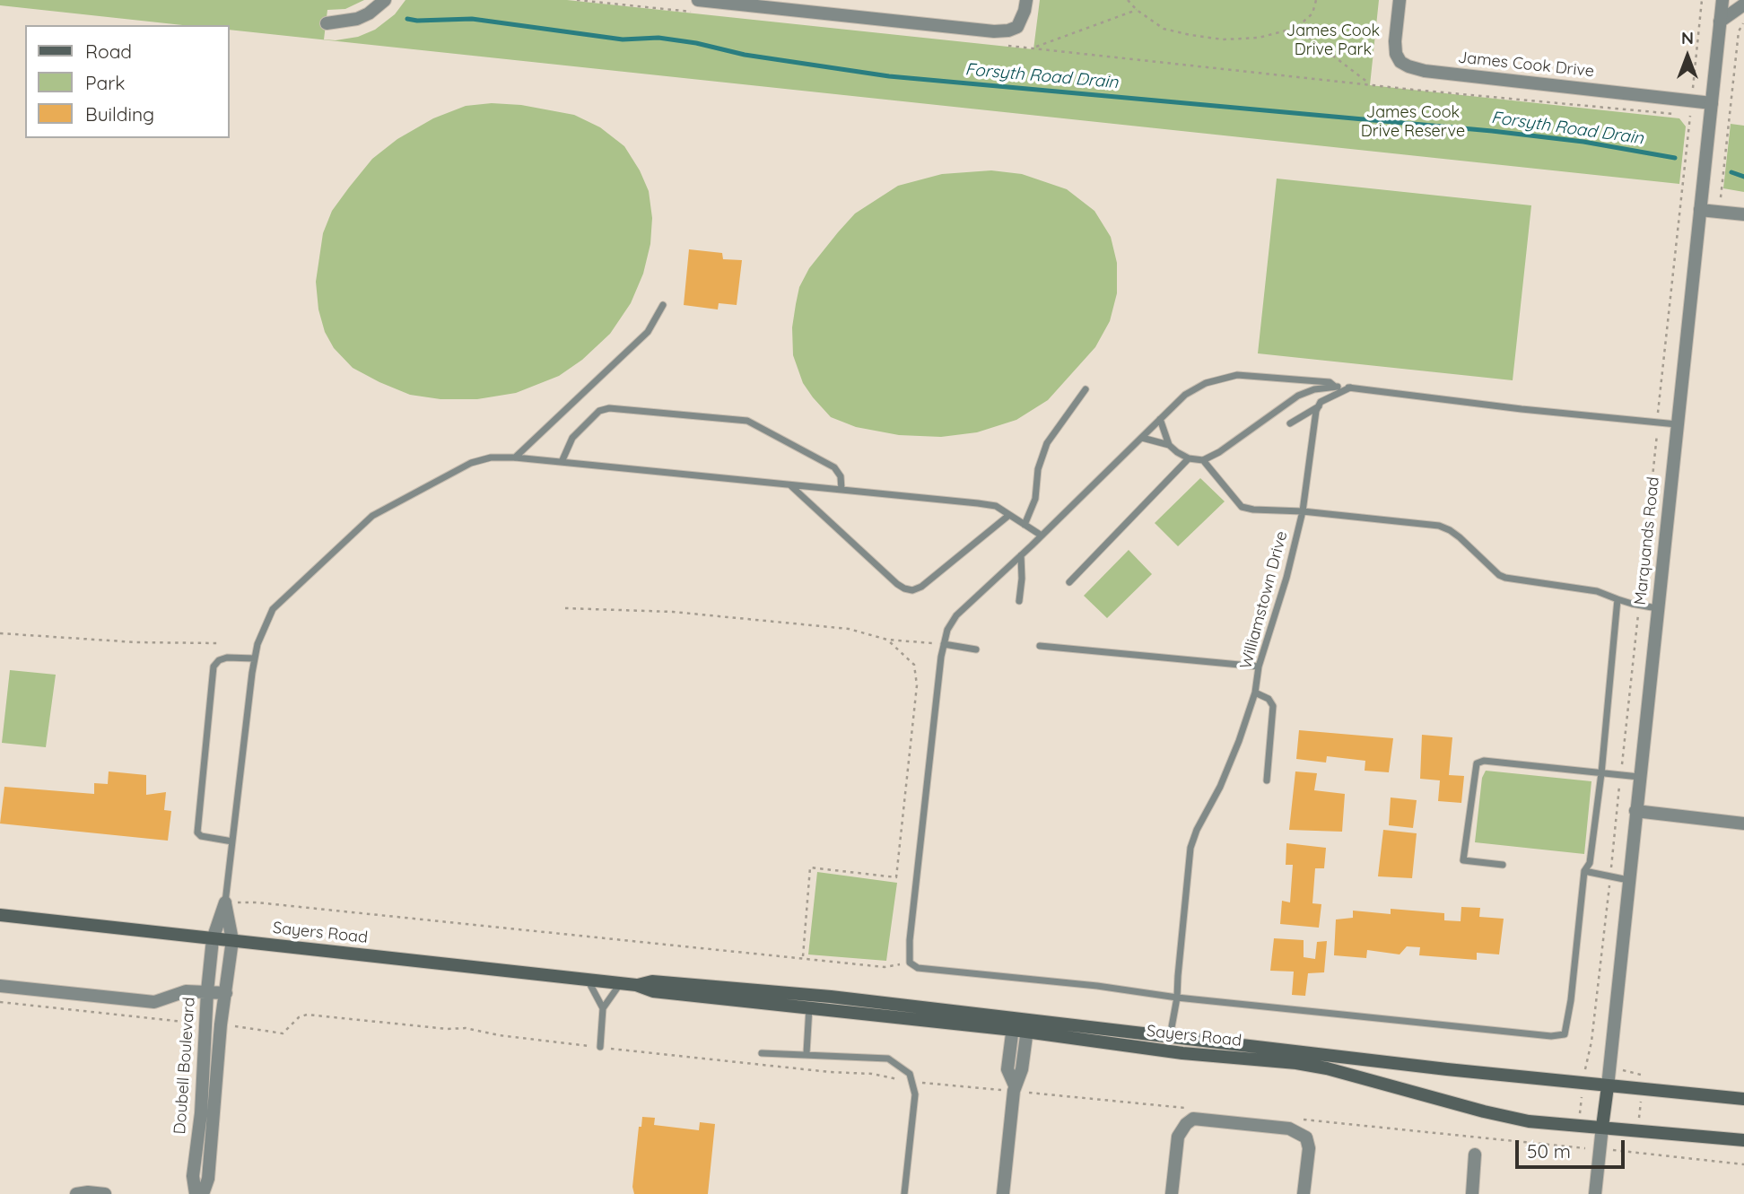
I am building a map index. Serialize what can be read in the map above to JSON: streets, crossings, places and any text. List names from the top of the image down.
{
  "streets": {
    "main road": ["Sayers Road"],
    "street": ["James Cook Drive", "Marquands Road", "Doubell Boulevard"],
    "lane": ["Williamstown Drive"]
  },
  "crossings": [
    ["James Cook Drive", "Marquands Road"],
    ["Marquands Road", "Sayers Road"],
    ["Williamstown Drive", "Sayers Road"],
    ["Sayers Road", "Doubell Boulevard"]
  ],
  "water": ["Forsyth Road Drain"],
  "parks": ["James Cook Drive Park", "James Cook Drive Reserve"],
  "legend": ["Road", "Park", "Building"],
  "scale_bar": "50 m",
  "north": "top"
}
